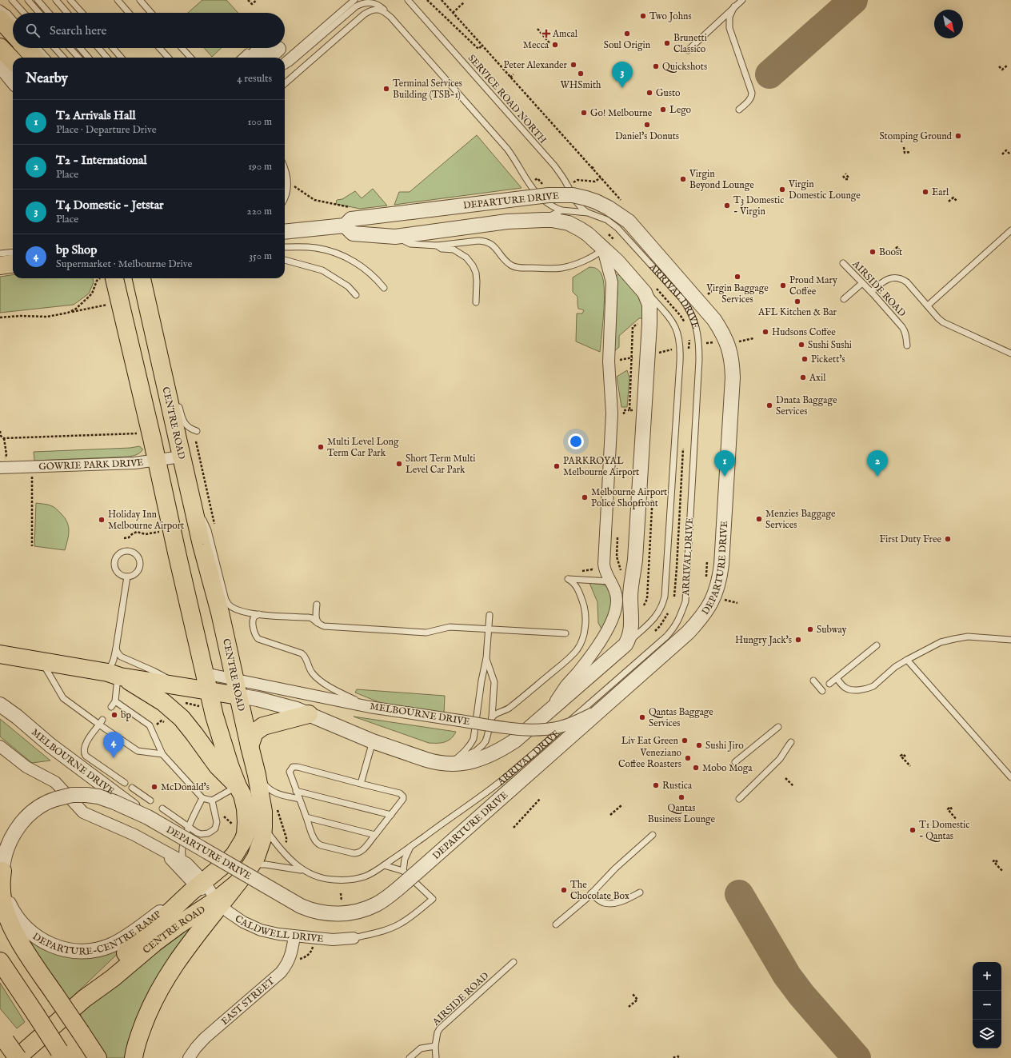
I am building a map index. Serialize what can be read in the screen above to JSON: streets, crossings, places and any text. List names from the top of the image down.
{
  "streets": {
    "main road": ["ARRIVAL DRIVE", "CENTRE ROAD", "MELBOURNE DRIVE"],
    "street": [
      "DEPARTURE DRIVE",
      "GOWRIE PARK DRIVE",
      "DEPARTURE-CENTRE RAMP",
      "CALDWELL DRIVE",
      "EAST STREET"
    ],
    "lane": ["SERVICE ROAD NORTH", "AIRSIDE ROAD"]
  },
  "crossings": [
    ["SERVICE ROAD NORTH", "ARRIVAL DRIVE"],
    ["DEPARTURE DRIVE", "ARRIVAL DRIVE"],
    ["DEPARTURE DRIVE", "MELBOURNE DRIVE"],
    ["DEPARTURE DRIVE", "DEPARTURE-CENTRE RAMP"],
    ["ARRIVAL DRIVE", "CENTRE ROAD"],
    ["ARRIVAL DRIVE", "MELBOURNE DRIVE"],
    ["CENTRE ROAD", "GOWRIE PARK DRIVE"],
    ["CENTRE ROAD", "MELBOURNE DRIVE"],
    ["CENTRE ROAD", "DEPARTURE-CENTRE RAMP"],
    ["CENTRE ROAD", "CALDWELL DRIVE"],
    ["MELBOURNE DRIVE", "DEPARTURE-CENTRE RAMP"],
    ["DEPARTURE-CENTRE RAMP", "CALDWELL DRIVE"],
    ["CALDWELL DRIVE", "EAST STREET"]
  ],
  "places": {
    "other": [
      "Two Johns",
      "Soul Origin",
      "Brunetti Classico",
      "Mecca",
      "Peter Alexander",
      "Quickshots",
      "WHSmith",
      "Terminal Services Building (TSB-1)",
      "Gusto",
      "Lego",
      "Go! Melbourne",
      "Daniel's Donuts",
      "Stomping Ground",
      "Virgin Beyond Lounge",
      "Virgin Domestic Lounge",
      "Earl",
      "T3 Domestic - Virgin",
      "Boost",
      "Virgin Baggage Services",
      "Proud Mary Coffee",
      "AFL Kitchen & Bar",
      "Hudsons Coffee",
      "Sushi Sushi",
      "Pickett's",
      "Axil",
      "Dnata Baggage Services",
      "Multi Level Long Term Car Park",
      "Short Term Multi Level Car Park",
      "PARKROYAL Melbourne Airport",
      "Melbourne Airport Police Shopfront",
      "Menzies Baggage Services",
      "Holiday Inn Melbourne Airport",
      "First Duty Free",
      "Subway",
      "Hungry Jack's",
      "bp",
      "Qantas Baggage Services",
      "Liv Eat Green",
      "Sushi Jiro",
      "Veneziano Coffee Roasters",
      "Mobo Moga",
      "Rustica",
      "McDonald's",
      "Qantas Business Lounge",
      "T1 Domestic - Qantas",
      "The Chocolate Box"
    ],
    "health": ["Amcal"]
  },
  "north": "bottom right",
  "page": {
    "search": "Search here",
    "heading": ["Nearby", "4 results"],
    "pins": [
      "3",
      "1",
      "2",
      "4"
    ],
    "list": [
      {
        "mark": "1",
        "name": "T2 Arrivals Hall",
        "note": "Place · Departure Drive",
        "value": "100 m"
      },
      {
        "mark": "2",
        "name": "T2 - International",
        "note": "Place",
        "value": "190 m"
      },
      {
        "mark": "3",
        "name": "T4 Domestic - Jetstar",
        "note": "Place",
        "value": "220 m"
      },
      {
        "mark": "4",
        "name": "bp Shop",
        "note": "Supermarket · Melbourne Drive",
        "value": "350 m"
      }
    ],
    "map_buttons": ["+", "−"]
  }
}
